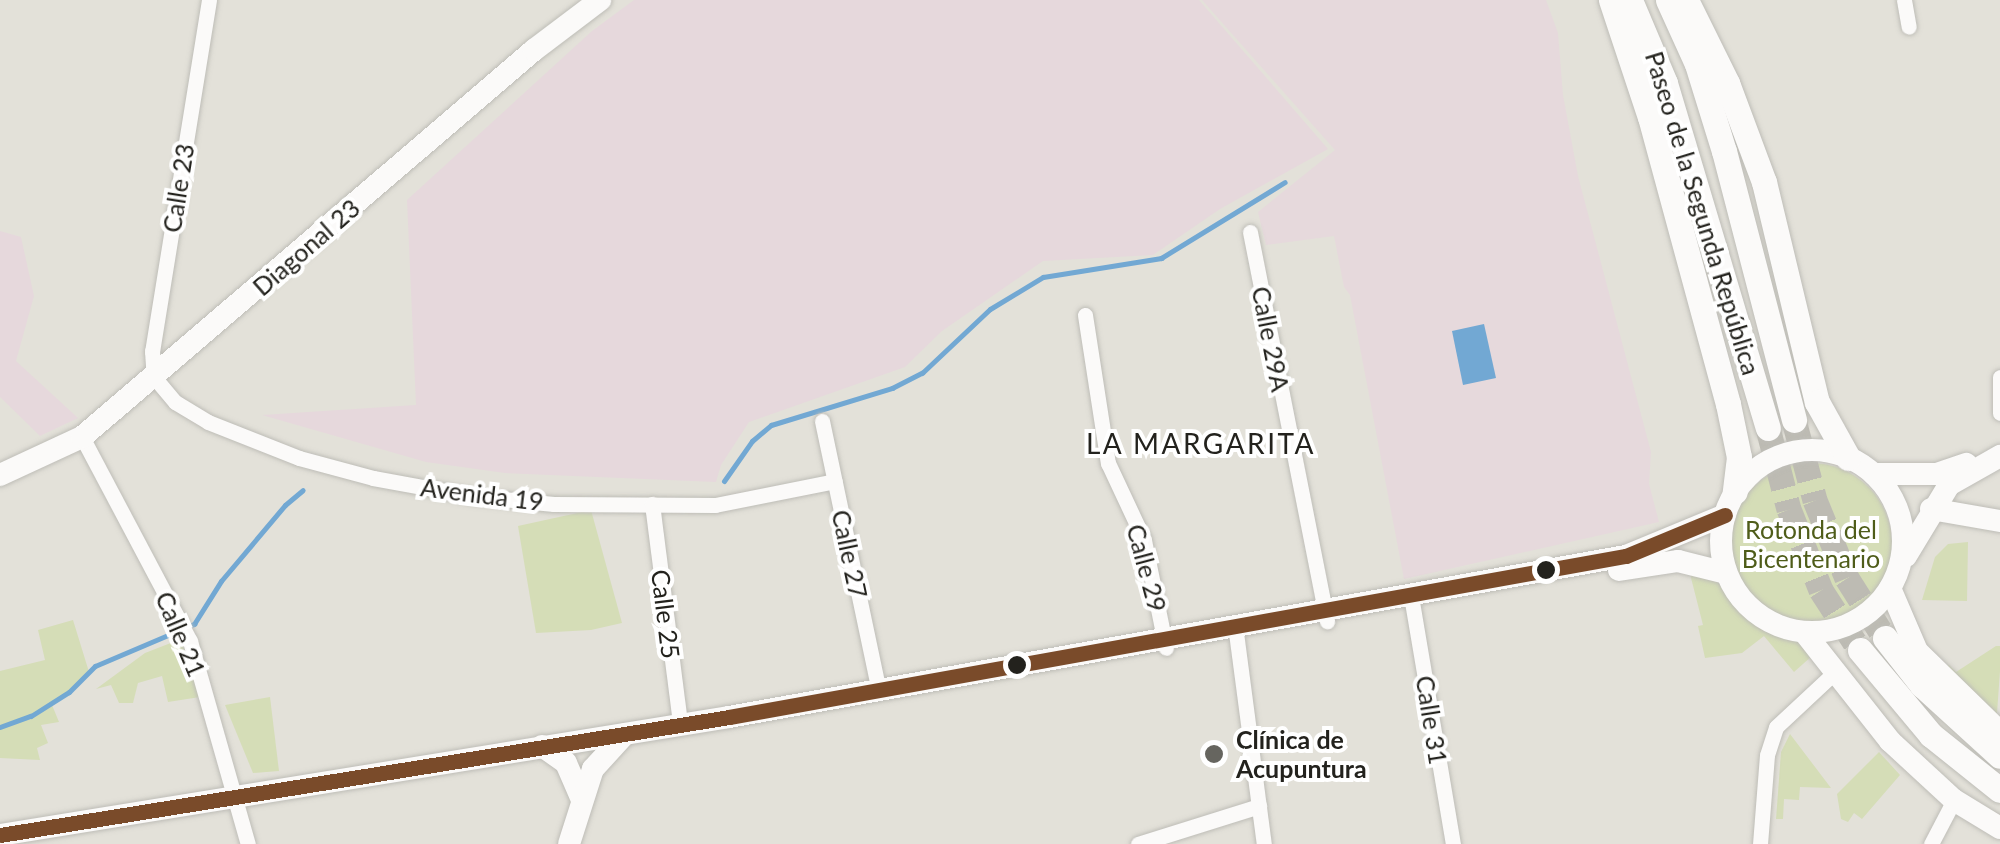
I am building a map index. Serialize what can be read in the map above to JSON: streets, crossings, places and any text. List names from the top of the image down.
{
  "streets": {
    "highway": ["Paseo de la Segunda República"],
    "main road": ["Diagonal 23"],
    "street": [
      "Calle 23",
      "Calle 29A",
      "Avenida 19",
      "Calle 27",
      "Calle 29",
      "Calle 25",
      "Calle 21",
      "Calle 31"
    ]
  },
  "crossings": [
    ["Calle 23", "Diagonal 23"],
    ["Calle 23", "Avenida 19"],
    ["Diagonal 23", "Avenida 19"],
    ["Diagonal 23", "Calle 21"],
    ["Avenida 19", "Calle 27"],
    ["Avenida 19", "Calle 25"]
  ],
  "districts": ["LA MARGARITA"],
  "parks": ["Rotonda del Bicentenario"],
  "places": ["Clínica de Acupuntura"],
  "lines": ["transit line 19"]
}
